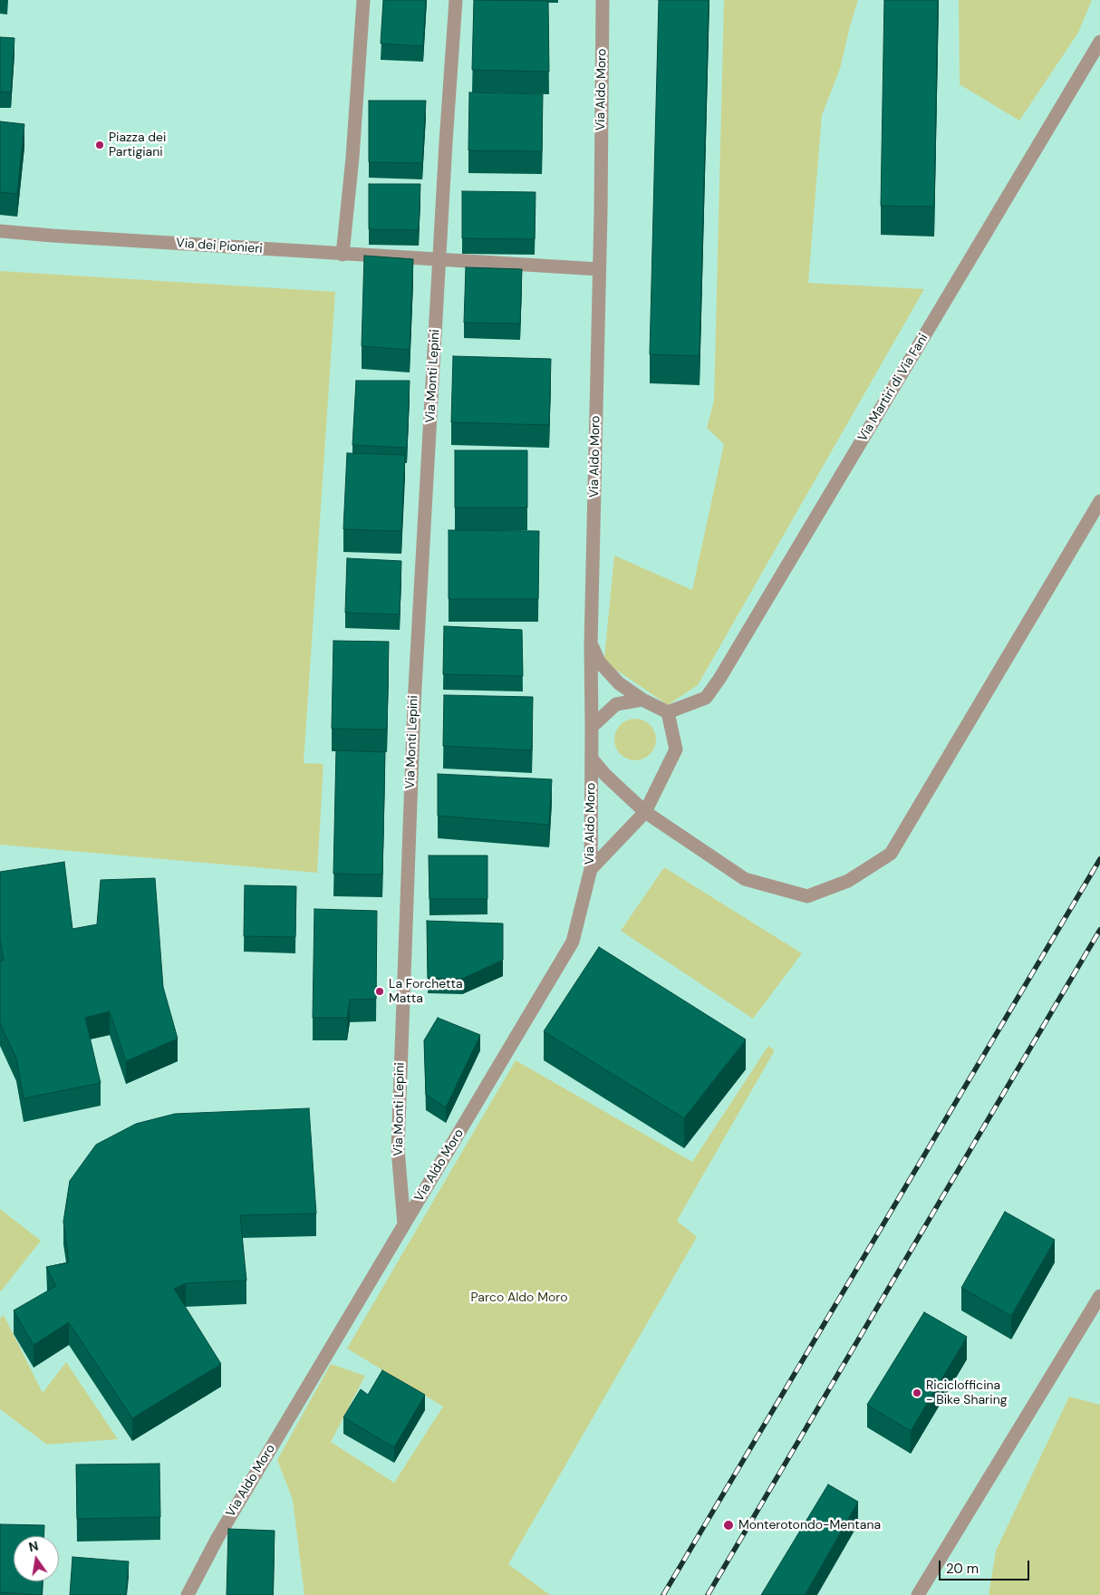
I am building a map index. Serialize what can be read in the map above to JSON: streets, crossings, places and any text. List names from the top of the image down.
{
  "streets": {
    "street": [
      "Via Aldo Moro",
      "Via dei Pionieri",
      "Via Monti Lepini",
      "Via Martiri di Via Fani"
    ]
  },
  "crossings": [
    ["Via Aldo Moro", "Via Monti Lepini"],
    ["Via dei Pionieri", "Via Monti Lepini"]
  ],
  "parks": ["Parco Aldo Moro"],
  "places": [
    "Piazza dei Partigiani",
    "La Forchetta Matta",
    "Riciclofficina - Bike Sharing",
    "Monterotondo-Mentana"
  ],
  "scale_bar": "20 m",
  "north": "top"
}
